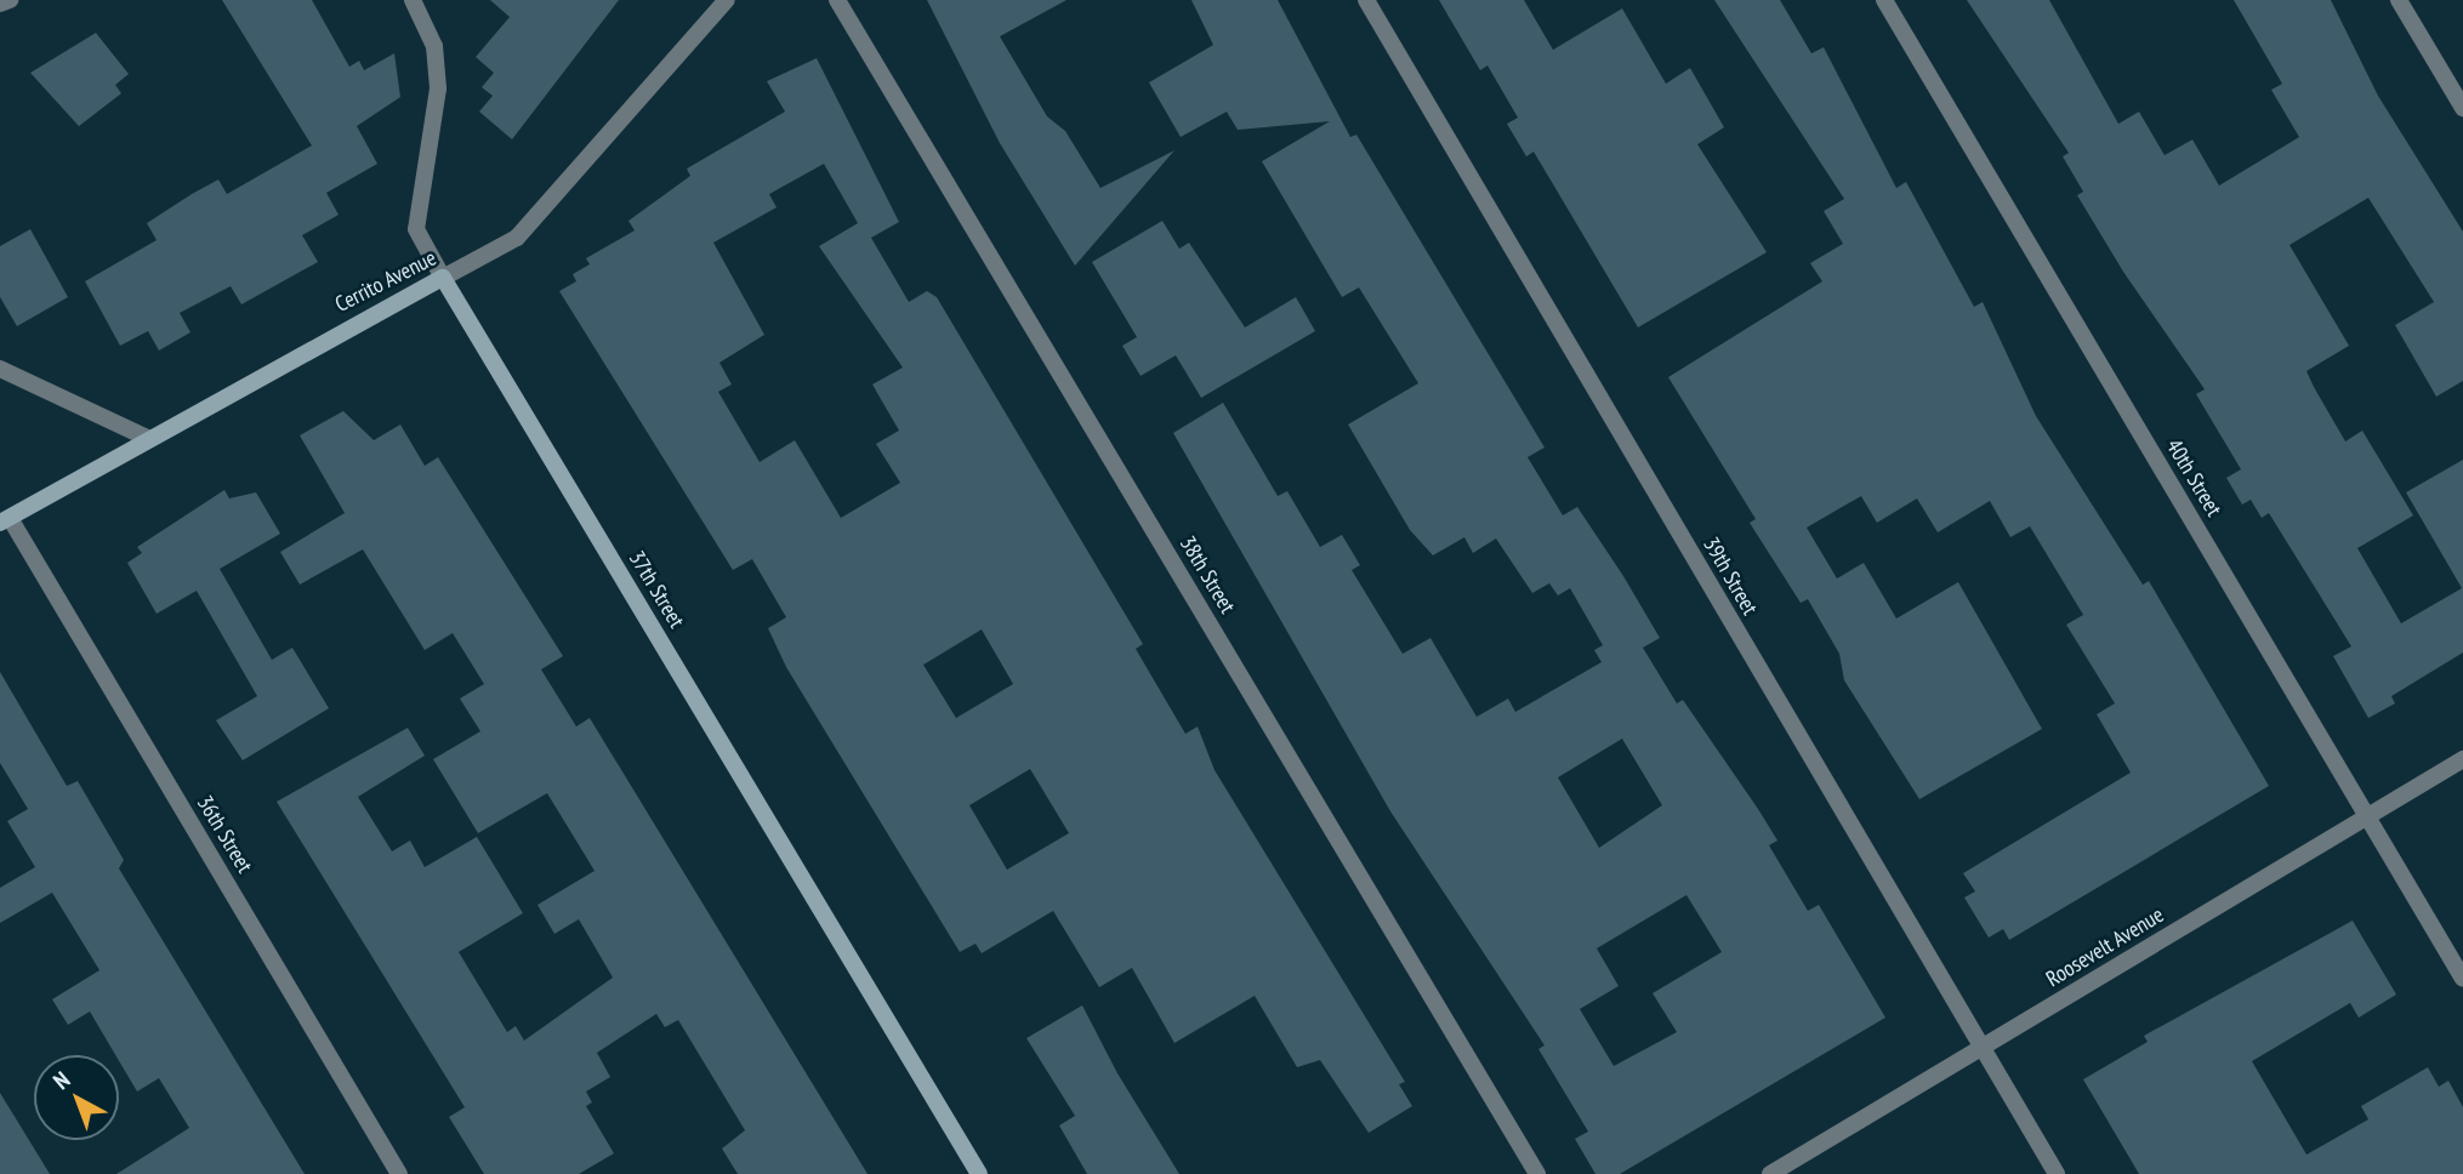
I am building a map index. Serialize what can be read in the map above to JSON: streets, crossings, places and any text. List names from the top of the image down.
{
  "streets": {
    "street": [
      "Cerrito Avenue",
      "40th Street",
      "38th Street",
      "39th Street",
      "37th Street",
      "36th Street",
      "Roosevelt Avenue"
    ]
  },
  "crossings": [
    ["Cerrito Avenue", "37th Street"],
    ["Cerrito Avenue", "36th Street"],
    ["40th Street", "Roosevelt Avenue"],
    ["39th Street", "Roosevelt Avenue"]
  ],
  "north": "top left"
}
